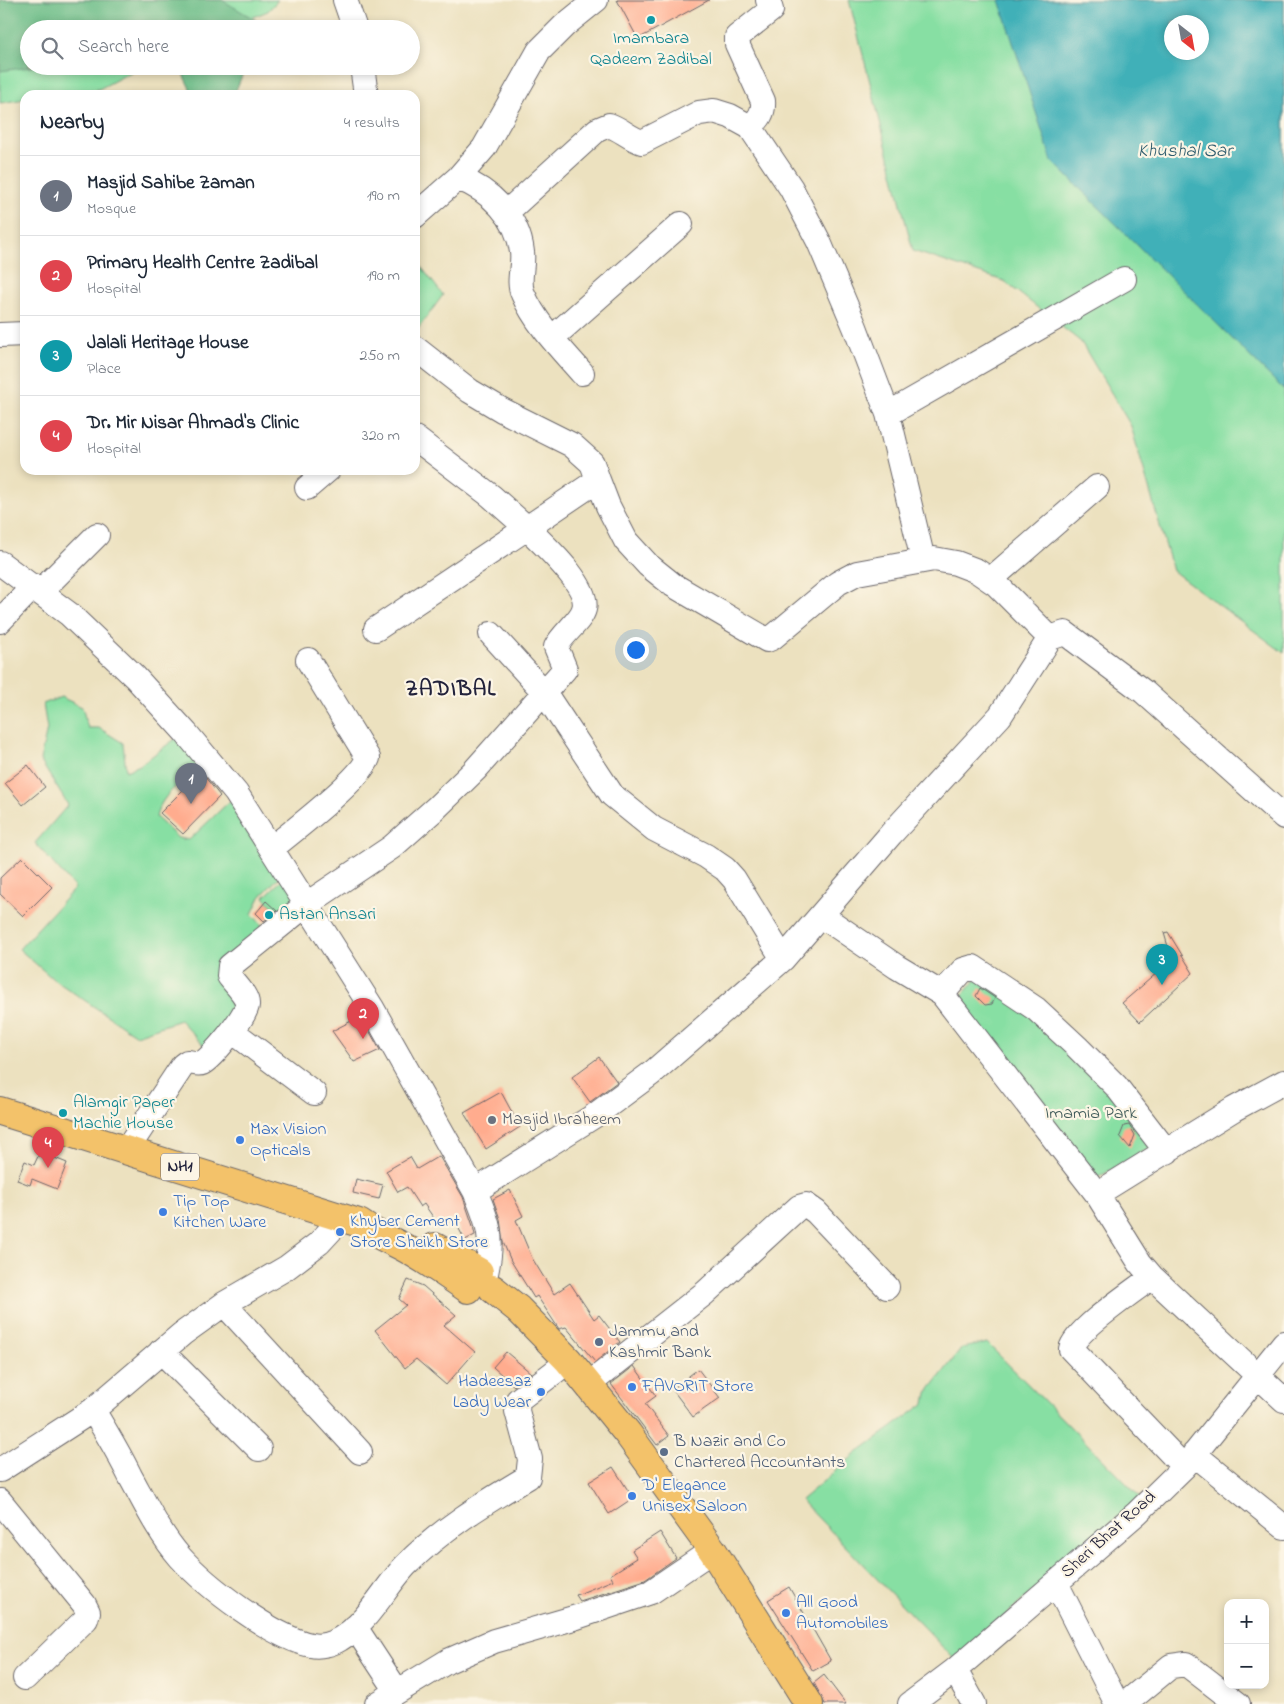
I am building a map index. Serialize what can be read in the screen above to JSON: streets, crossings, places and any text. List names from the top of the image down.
{
  "streets": {
    "highway": ["NH1"],
    "street": ["Sheri Bhat Road"]
  },
  "districts": ["ZADIBAL"],
  "water": ["Khushal Sar"],
  "parks": ["Imamia Park"],
  "places": [
    "Imambara Qadeem Zadibal",
    "Astan Ansari",
    "Alamgir Paper Machie House",
    "Masjid Ibraheem",
    "Max Vision Opticals",
    "Tip Top Kitchen Ware",
    "Khyber Cement Store Sheikh Store",
    "Jammu and Kashmir Bank",
    "FAVORIT Store",
    "Hadeesaz Lady Wear",
    "B Nazir and Co Chartered Accountants",
    "D' Elegance Unisex Saloon",
    "All Good Automobiles"
  ],
  "north": "bottom right",
  "page": {
    "search": "Search here",
    "heading": ["Nearby", "4 results"],
    "list": [
      {
        "mark": "1",
        "name": "Masjid Sahibe Zaman",
        "note": "Mosque",
        "value": "190 m"
      },
      {
        "mark": "2",
        "name": "Primary Health Centre Zadibal",
        "note": "Hospital",
        "value": "190 m"
      },
      {
        "mark": "3",
        "name": "Jalali Heritage House",
        "note": "Place",
        "value": "250 m"
      },
      {
        "mark": "4",
        "name": "Dr. Mir Nisar Ahmad's Clinic",
        "note": "Hospital",
        "value": "320 m"
      }
    ],
    "pins": [
      "1",
      "3",
      "2",
      "4"
    ],
    "map_buttons": ["+", "−"]
  }
}
